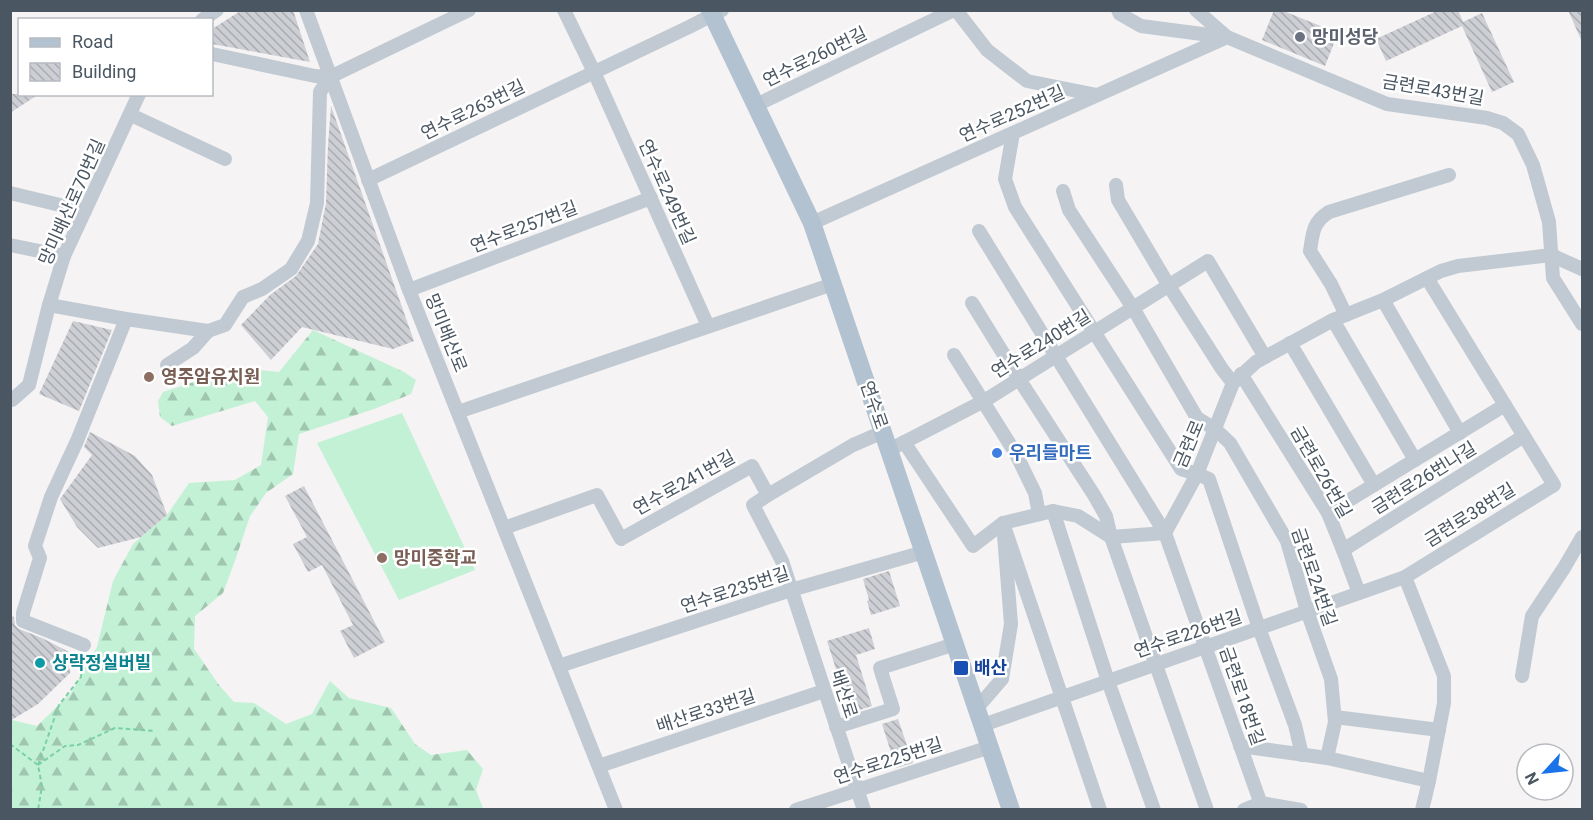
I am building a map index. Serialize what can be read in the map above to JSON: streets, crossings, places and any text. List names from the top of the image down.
{
  "streets": {
    "main road": ["연수로"],
    "street": [
      "연수로260번길",
      "금련로43번길",
      "연수로263번길",
      "연수로252번길",
      "연수로249번길",
      "망미배산로70번길",
      "연수로257번길",
      "망미배산로",
      "연수로240번길",
      "금련로",
      "금련로26번길",
      "금련로26번나길",
      "연수로241번길",
      "금련로38번길",
      "금련로24번길",
      "연수로235번길",
      "연수로226번길",
      "배산로",
      "금련로18번길",
      "배산로33번길",
      "연수로225번길"
    ]
  },
  "crossings": [
    ["연수로260번길", "연수로252번길"],
    ["연수로260번길", "연수로"],
    ["금련로43번길", "연수로252번길"],
    ["연수로263번길", "연수로249번길"],
    ["연수로263번길", "망미배산로"],
    ["연수로263번길", "연수로"],
    ["연수로252번길", "연수로"],
    ["연수로249번길", "연수로257번길"],
    ["연수로257번길", "망미배산로"],
    ["망미배산로", "연수로241번길"],
    ["망미배산로", "연수로235번길"],
    ["망미배산로", "배산로33번길"],
    ["연수로240번길", "연수로"],
    ["연수로240번길", "금련로26번길"],
    ["연수로240번길", "금련로24번길"],
    ["연수로240번길", "금련로18번길"],
    ["연수로", "연수로235번길"],
    ["연수로", "연수로226번길"],
    ["연수로", "연수로225번길"],
    ["금련로", "금련로26번길"],
    ["금련로", "금련로24번길"],
    ["금련로", "금련로18번길"],
    ["금련로26번길", "금련로26번나길"],
    ["금련로26번길", "연수로226번길"],
    ["금련로26번나길", "금련로38번길"],
    ["연수로241번길", "배산로"],
    ["금련로38번길", "연수로226번길"],
    ["금련로24번길", "연수로226번길"],
    ["연수로235번길", "배산로"],
    ["연수로226번길", "금련로18번길"],
    ["배산로", "배산로33번길"],
    ["배산로", "연수로225번길"]
  ],
  "places": {
    "other": [
      "망미성당",
      "영주암유치원",
      "우리들마트",
      "망미중학교",
      "상락정실버빌"
    ],
    "transit": ["배산"]
  },
  "legend": ["Road", "Building"],
  "north": "bottom left"
}
